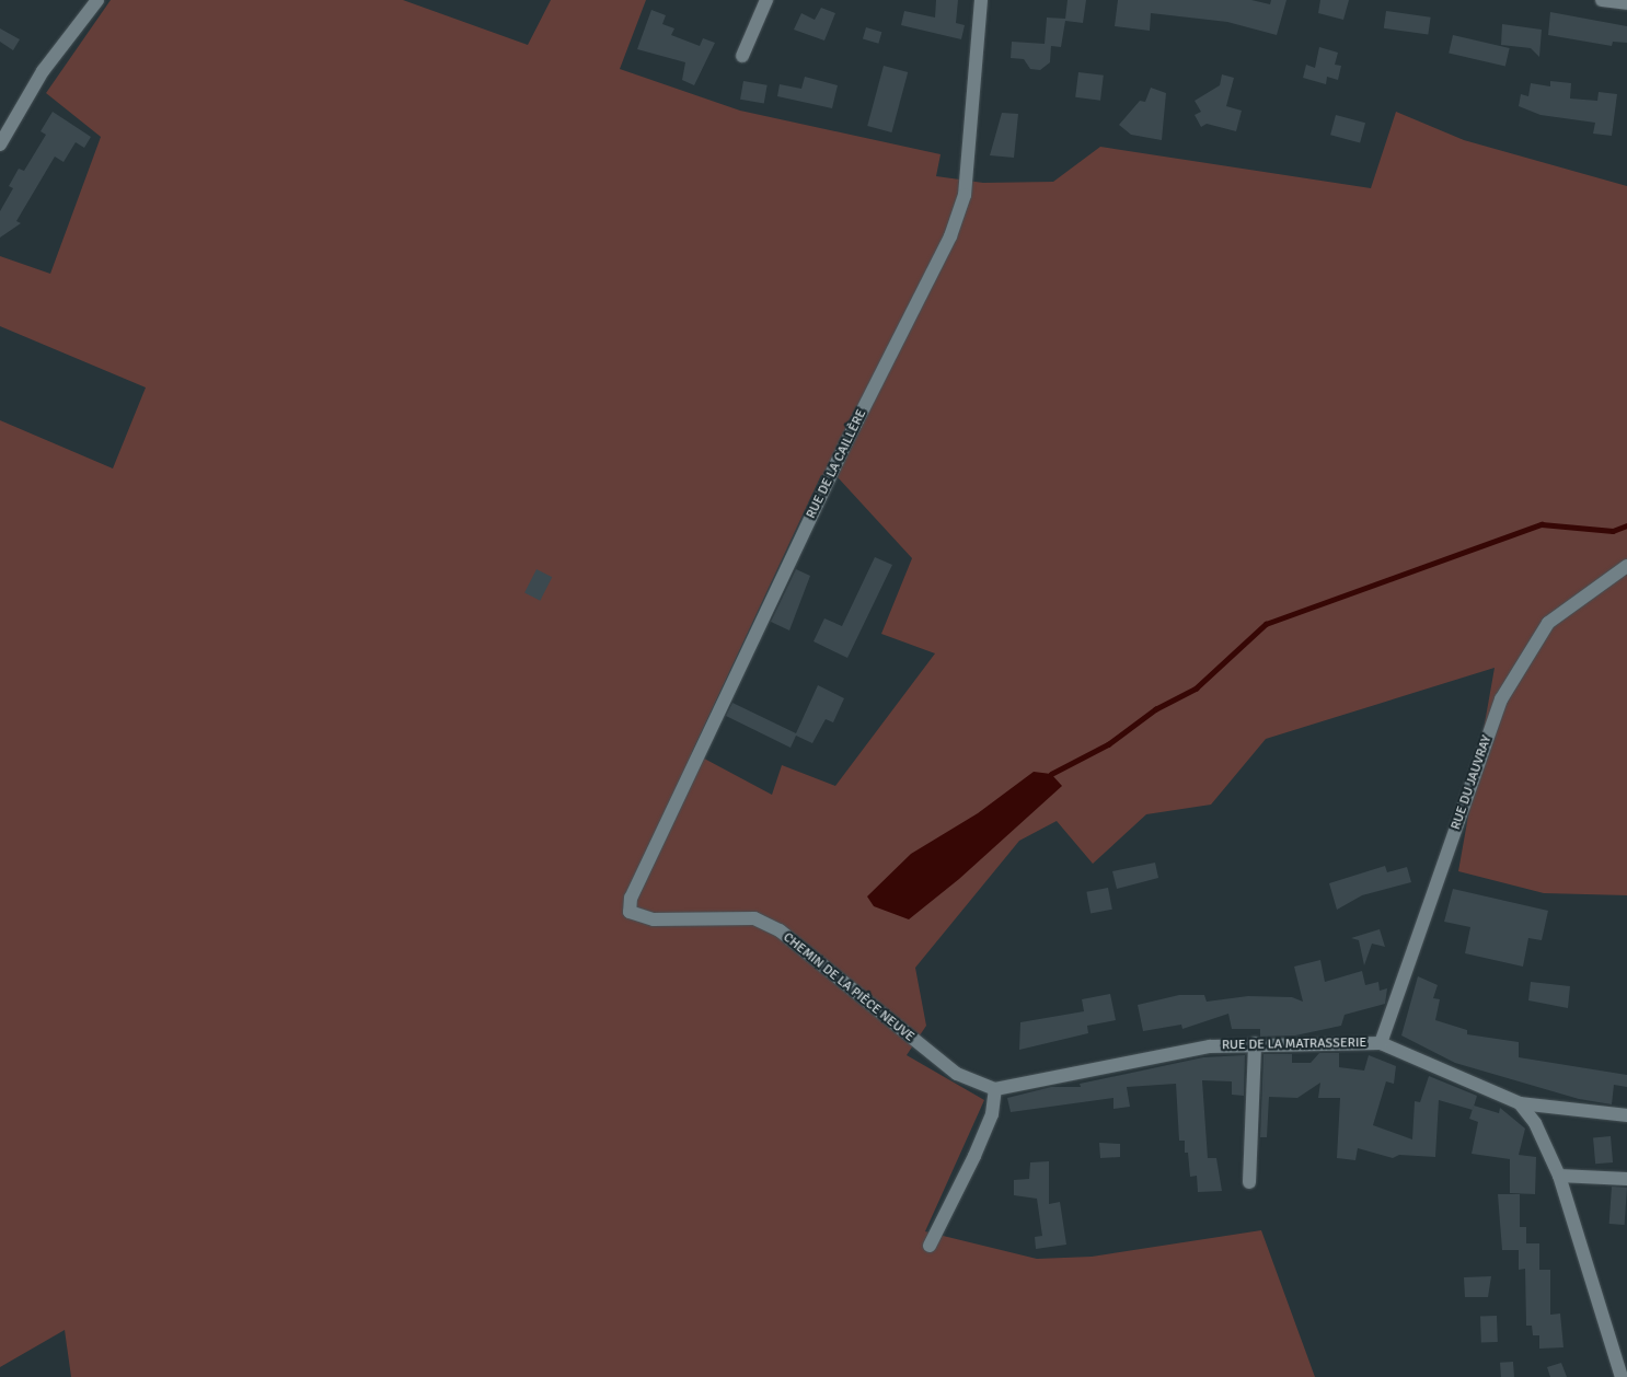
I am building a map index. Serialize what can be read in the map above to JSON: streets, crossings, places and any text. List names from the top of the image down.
{
  "streets": {
    "street": [
      "RUE DE LA CAILLÈRE",
      "RUE DU JAUVRAY",
      "CHEMIN DE LA PIÈCE NEUVE",
      "RUE DE LA MATRASSERIE"
    ]
  },
  "crossings": [
    ["RUE DE LA CAILLÈRE", "CHEMIN DE LA PIÈCE NEUVE"],
    ["RUE DU JAUVRAY", "RUE DE LA MATRASSERIE"],
    ["CHEMIN DE LA PIÈCE NEUVE", "RUE DE LA MATRASSERIE"]
  ]
}
